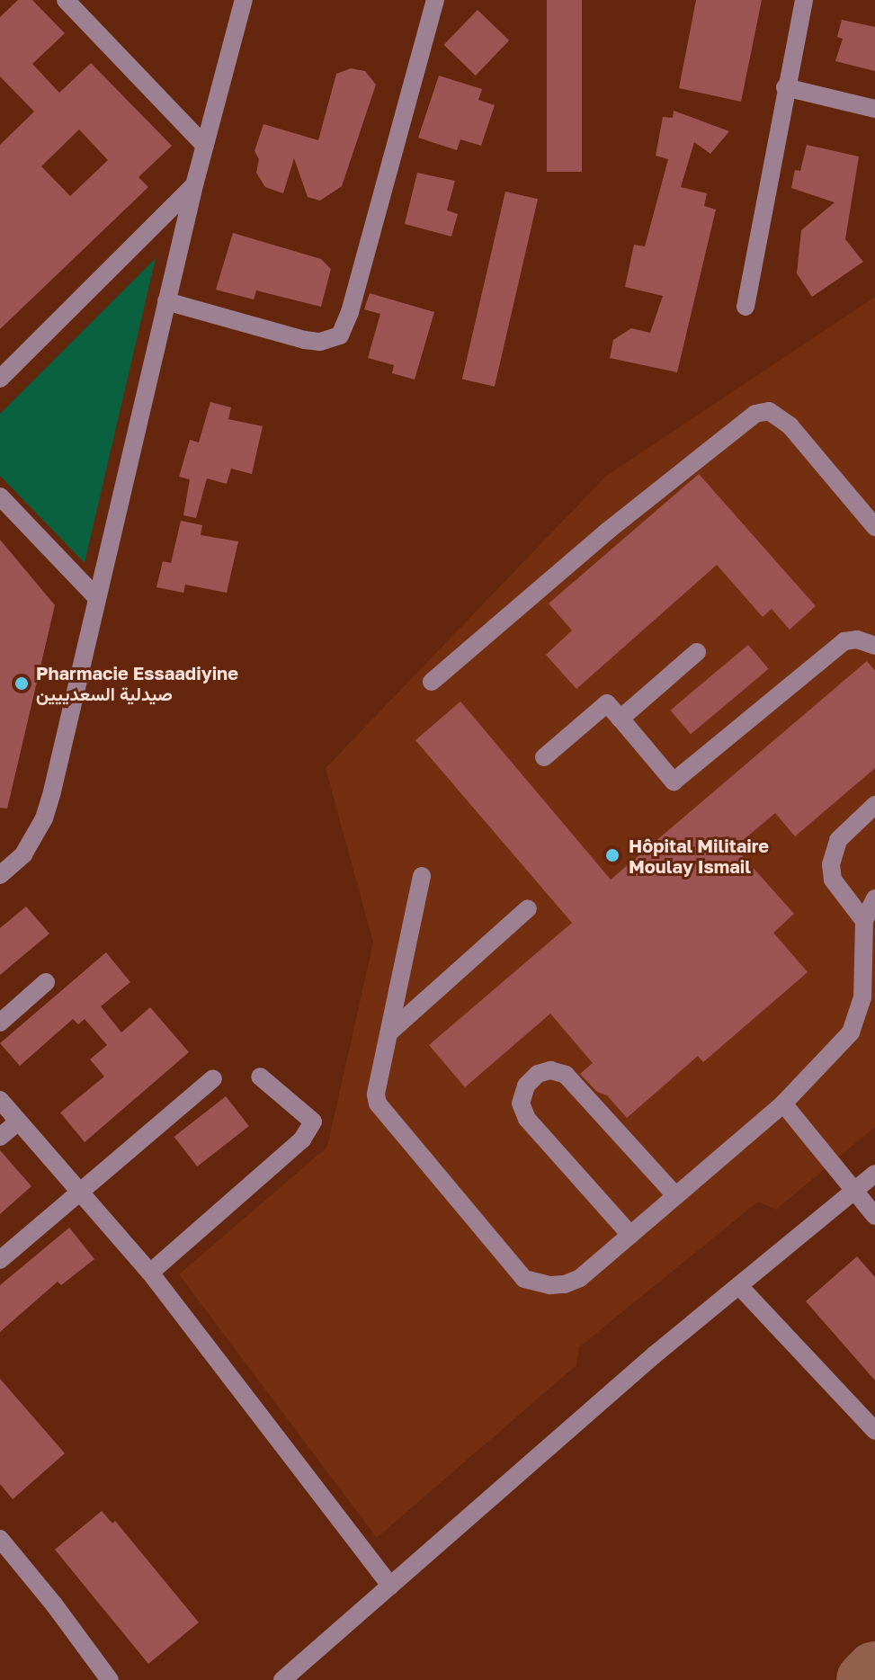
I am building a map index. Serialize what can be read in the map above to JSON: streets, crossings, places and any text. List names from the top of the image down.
{
  "places": ["Pharmacie Essaadiyine صيدلية السعدييين", "Hôpital Militaire Moulay Ismail"]
}
